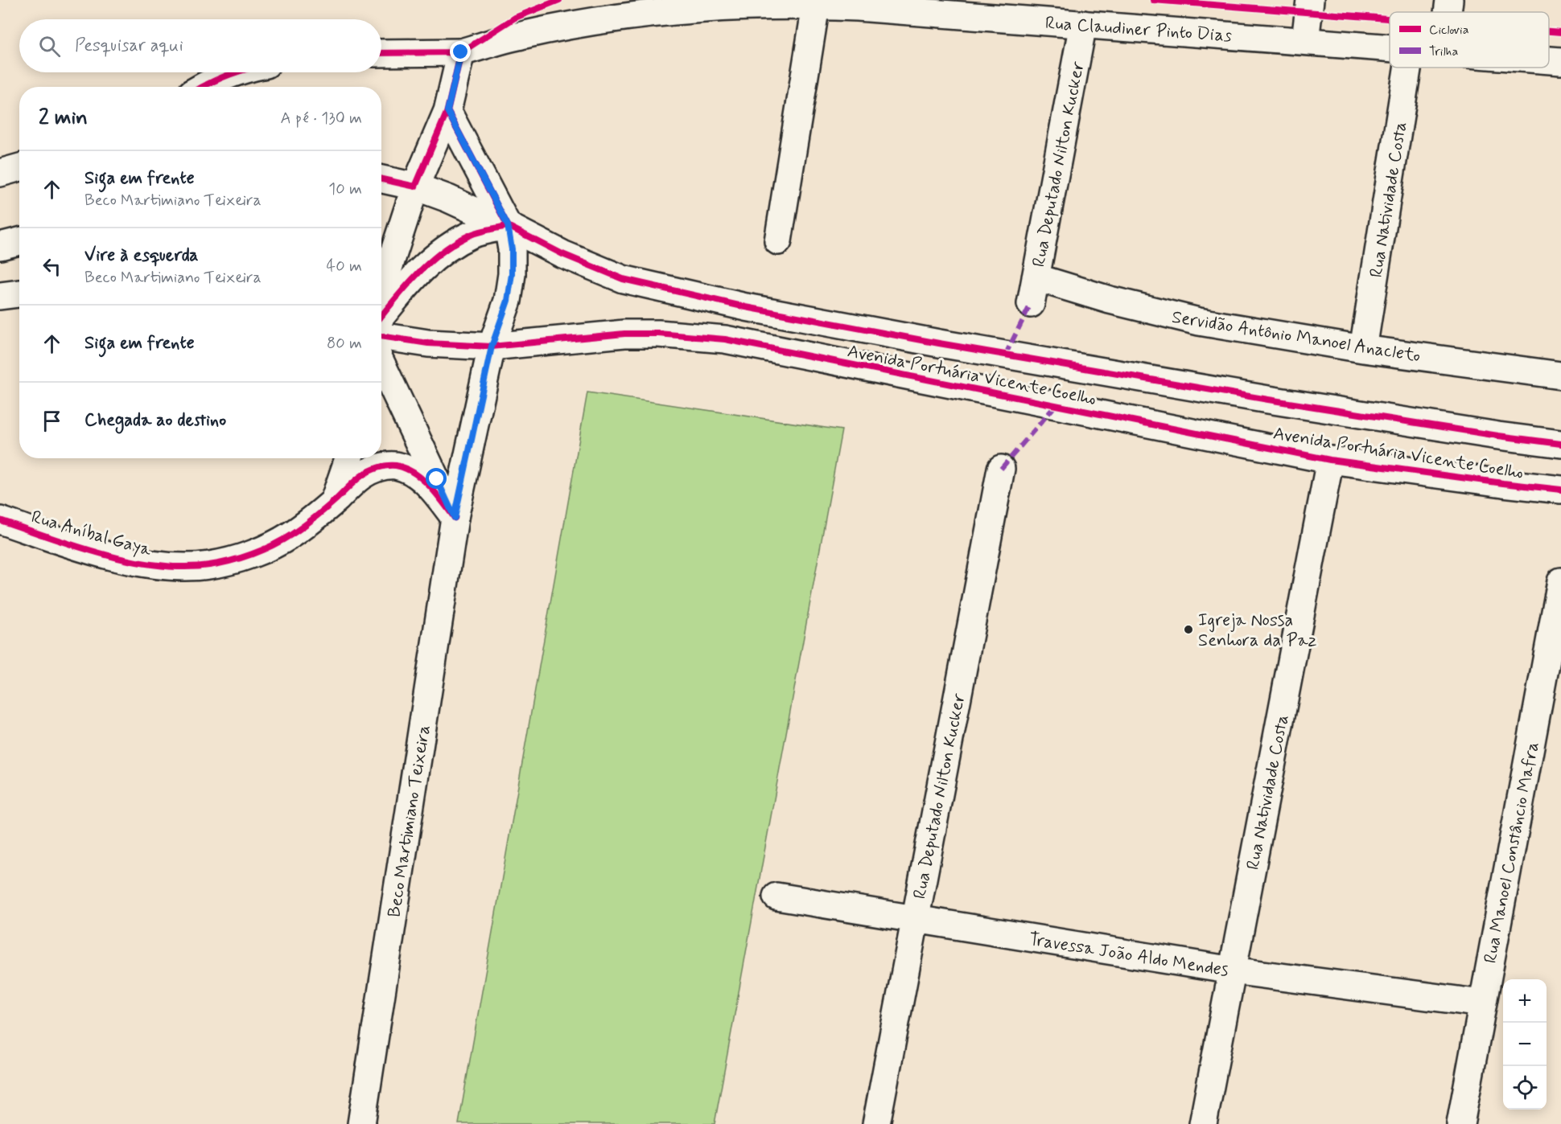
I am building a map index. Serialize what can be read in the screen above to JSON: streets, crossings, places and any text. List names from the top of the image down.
{
  "streets": {
    "main road": [
      "Rua Claudiner Pinto Dias",
      "Rua Deputado Nilton Kucker",
      "Rua Natividade Costa",
      "Servidão Antônio Manoel Anacleto",
      "Avenida Portuária Vicente Coelho",
      "Rua Aníbal Gaya",
      "Beco Martimiano Teixeira",
      "Rua Manoel Constâncio Mafra",
      "Travessa João Aldo Mendes"
    ]
  },
  "crossings": [
    ["Rua Claudiner Pinto Dias", "Rua Deputado Nilton Kucker"],
    ["Rua Deputado Nilton Kucker", "Servidão Antônio Manoel Anacleto"],
    ["Rua Deputado Nilton Kucker", "Travessa João Aldo Mendes"],
    ["Rua Natividade Costa", "Servidão Antônio Manoel Anacleto"],
    ["Rua Natividade Costa", "Avenida Portuária Vicente Coelho"],
    ["Rua Natividade Costa", "Travessa João Aldo Mendes"],
    ["Avenida Portuária Vicente Coelho", "Beco Martimiano Teixeira"],
    ["Rua Aníbal Gaya", "Beco Martimiano Teixeira"],
    ["Rua Manoel Constâncio Mafra", "Travessa João Aldo Mendes"]
  ],
  "places": ["Igreja Nossa Senhora da Paz"],
  "legend": ["Ciclovia", "Trilha"],
  "page": {
    "search": "Pesquisar aqui",
    "heading": ["2 min", "A pé · 130 m"],
    "list": [
      ["Siga em frente", "Beco Martimiano Teixeira", "10 m"],
      ["Vire à esquerda", "Beco Martimiano Teixeira", "40 m"],
      ["Siga em frente", "80 m"],
      "Chegada ao destino"
    ],
    "map_buttons": ["+", "−"]
  }
}
